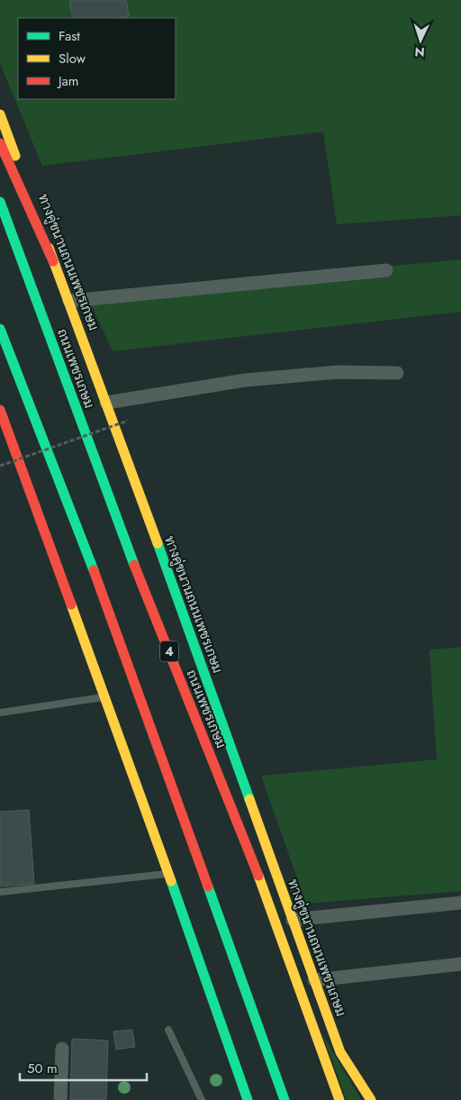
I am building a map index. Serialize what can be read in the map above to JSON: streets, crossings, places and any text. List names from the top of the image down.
{
  "streets": {
    "main road": ["ทางคู่ขนานถนนเพชรเกษม", "ถนนเพชรเกษม", "4"]
  },
  "legend": ["Fast", "Slow", "Jam"],
  "scale_bar": "50 m",
  "north": "bottom"
}
